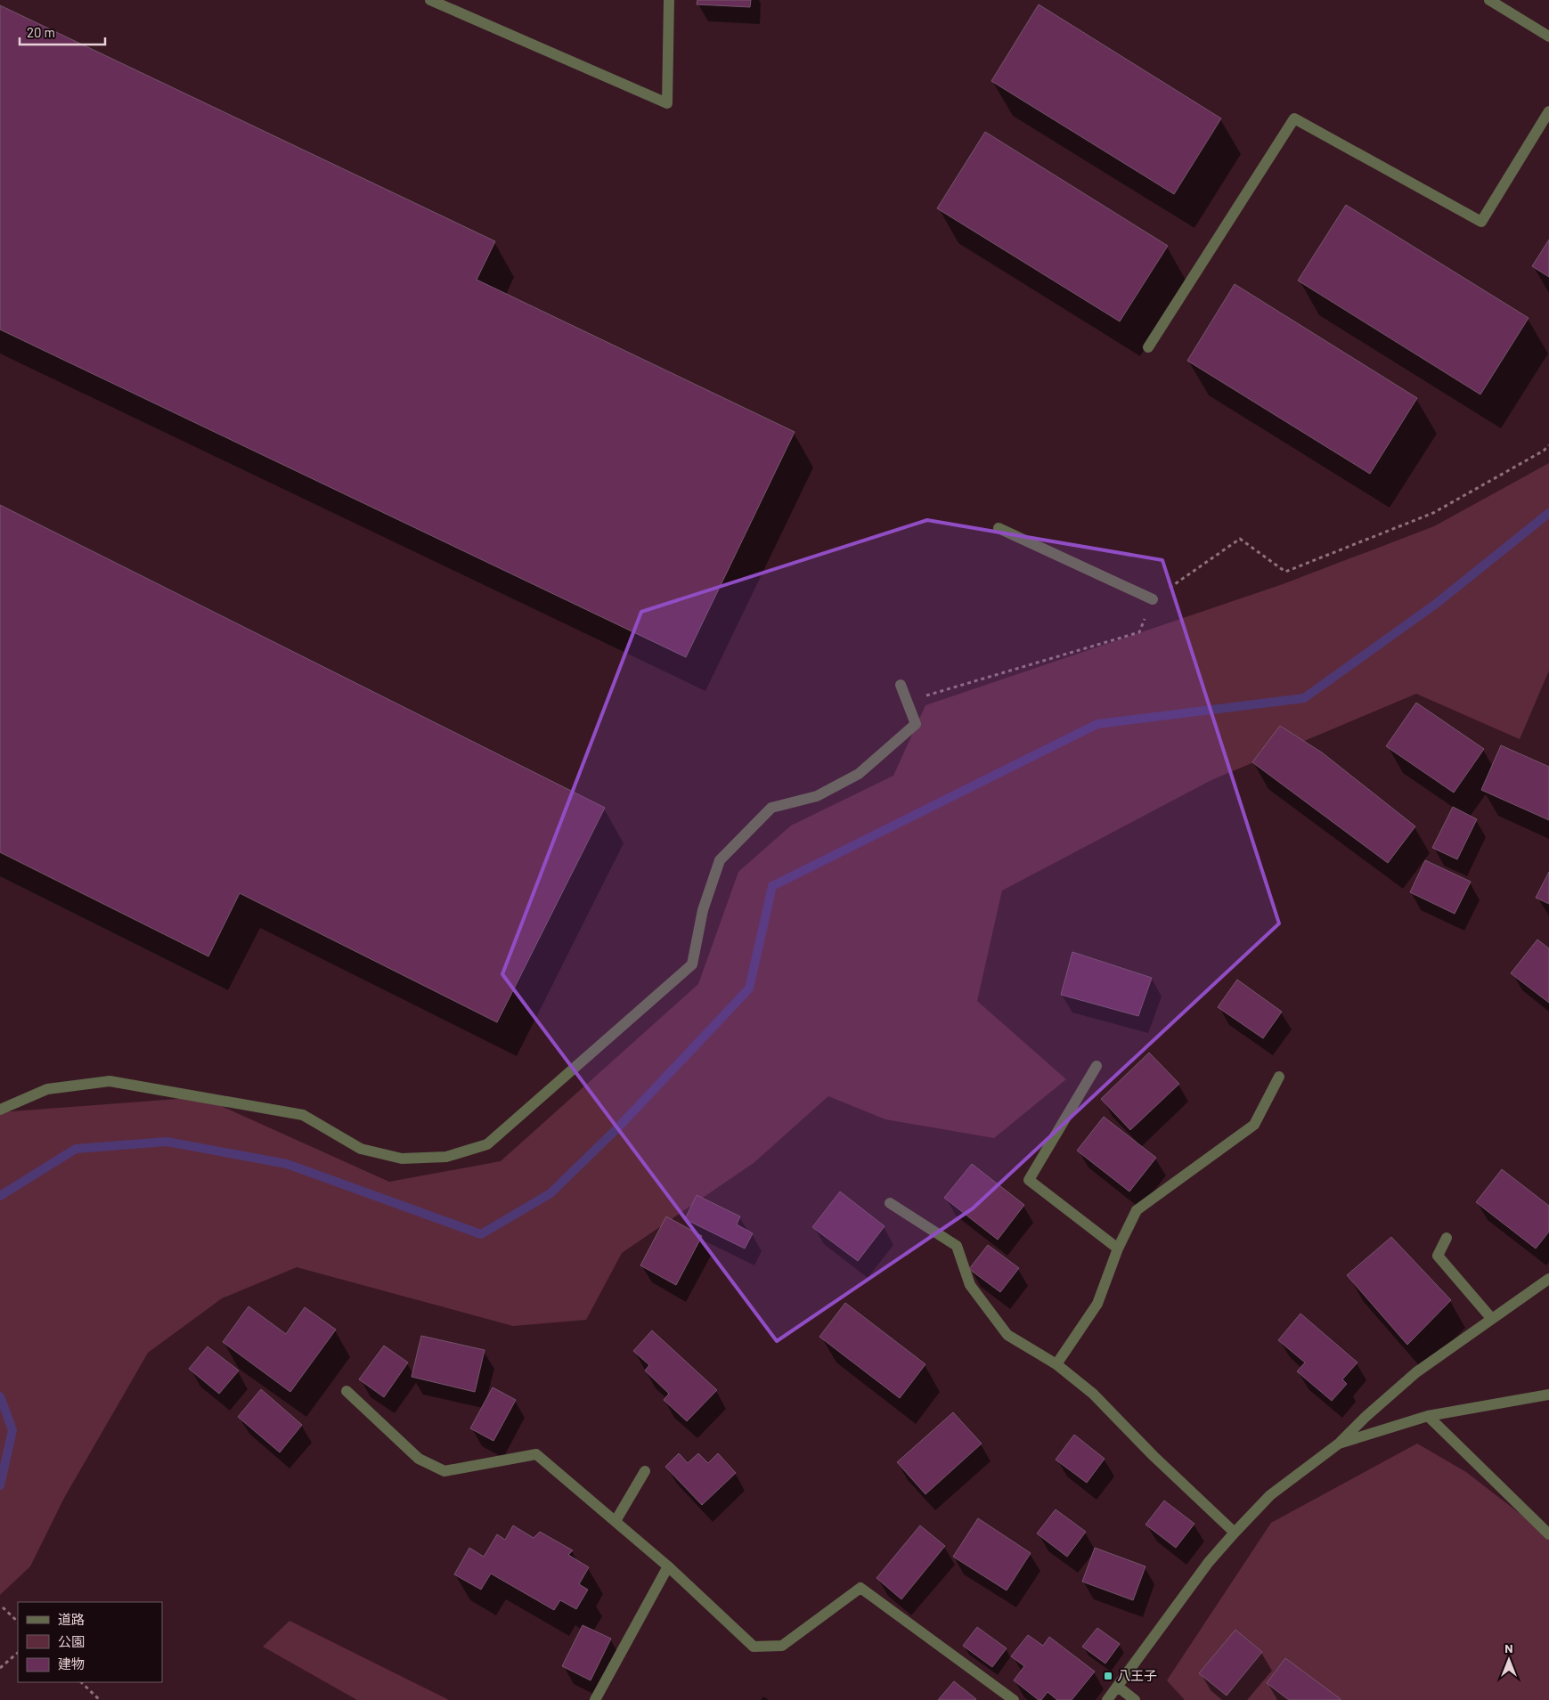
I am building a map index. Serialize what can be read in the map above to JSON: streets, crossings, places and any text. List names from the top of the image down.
{
  "places": {
    "transit": ["八王子"]
  },
  "legend": ["道路", "公園", "建物"],
  "scale_bar": "20 m",
  "north": "top"
}
